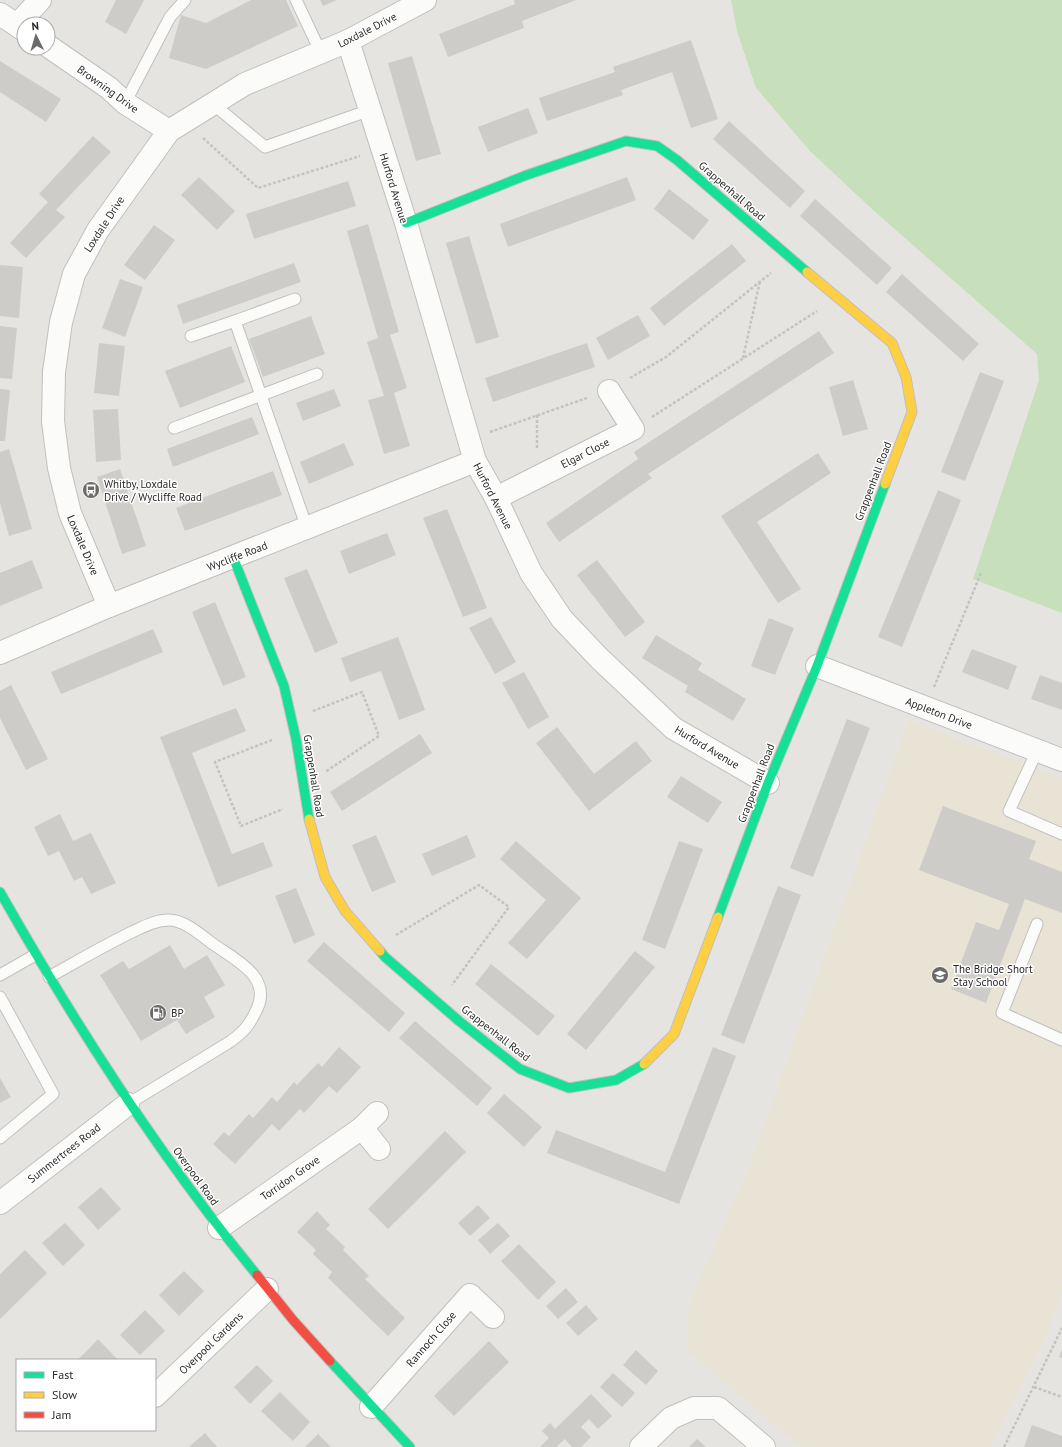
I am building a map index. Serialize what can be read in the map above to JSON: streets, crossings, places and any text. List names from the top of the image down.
{
  "streets": {
    "street": [
      "Loxdale Drive",
      "Browning Drive",
      "Hurford Avenue",
      "Grappenhall Road",
      "Elgar Close",
      "Wycliffe Road",
      "Appleton Drive",
      "Summertrees Road",
      "Overpool Road",
      "Torridon Grove",
      "Rannoch Close",
      "Overpool Gardens"
    ]
  },
  "crossings": [
    ["Loxdale Drive", "Browning Drive"],
    ["Loxdale Drive", "Hurford Avenue"],
    ["Loxdale Drive", "Wycliffe Road"],
    ["Hurford Avenue", "Grappenhall Road"],
    ["Hurford Avenue", "Elgar Close"],
    ["Hurford Avenue", "Wycliffe Road"],
    ["Grappenhall Road", "Wycliffe Road"],
    ["Grappenhall Road", "Appleton Drive"],
    ["Summertrees Road", "Overpool Road"],
    ["Overpool Road", "Torridon Grove"],
    ["Overpool Road", "Rannoch Close"],
    ["Overpool Road", "Overpool Gardens"]
  ],
  "places": {
    "bus stop": ["Whitby, Loxdale Drive / Wycliffe Road"],
    "school or university": ["The Bridge Short Stay School"],
    "fuel station": ["BP"]
  },
  "legend": ["Fast", "Slow", "Jam"],
  "north": "top"
}
